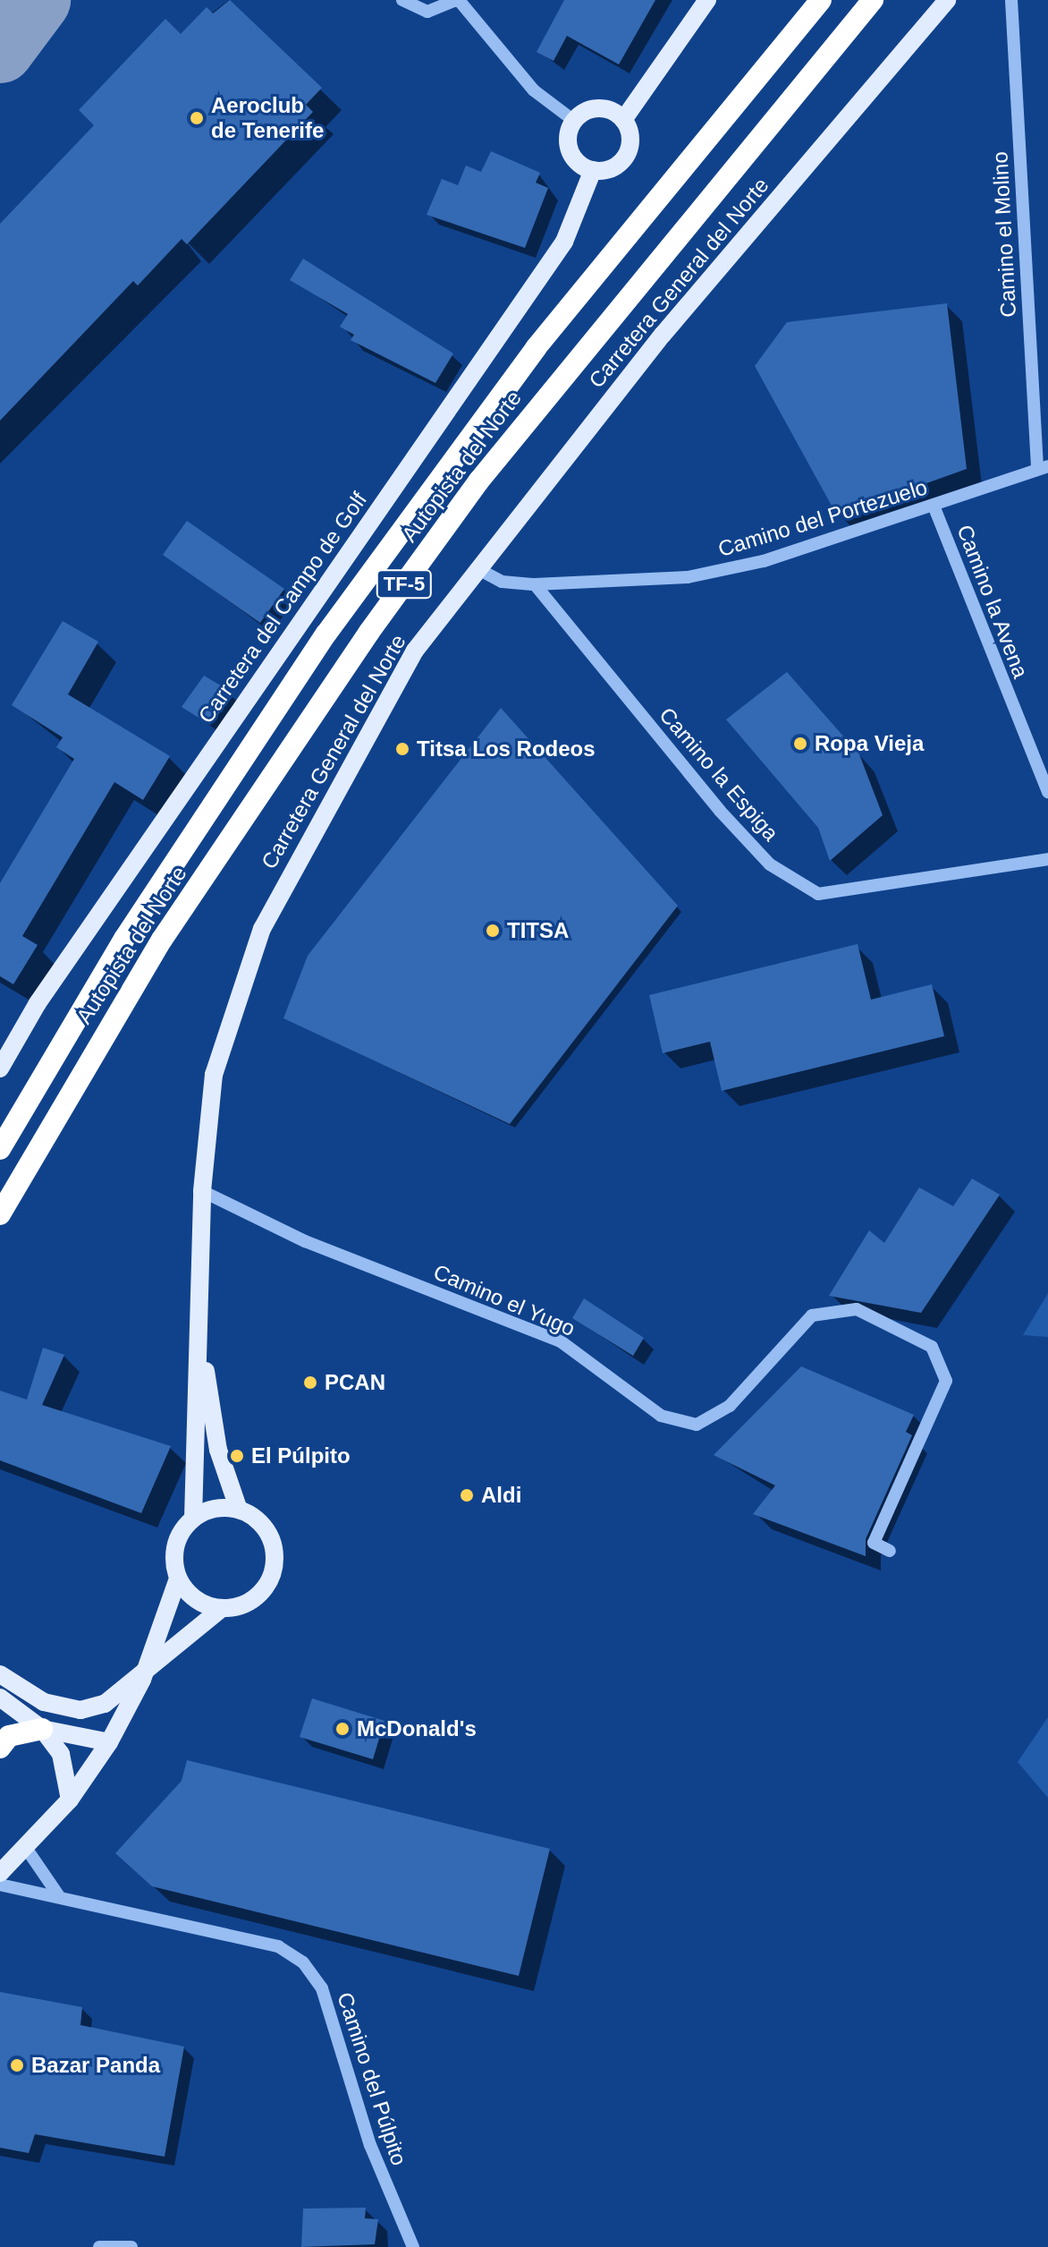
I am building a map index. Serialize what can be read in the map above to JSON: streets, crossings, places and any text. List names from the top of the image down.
{
  "streets": {
    "highway": ["Autopista del Norte", "TF-5"],
    "main road": ["Carretera General del Norte", "Carretera del Campo de Golf"],
    "street": [
      "Camino el Molino",
      "Camino del Portezuelo",
      "Camino la Avena",
      "Camino la Espiga",
      "Camino el Yugo",
      "Camino del Púlpito"
    ]
  },
  "crossings": [
    ["Camino el Molino", "Camino del Portezuelo"],
    ["Carretera General del Norte", "Camino del Portezuelo"],
    ["Carretera General del Norte", "Camino el Yugo"],
    ["Camino del Portezuelo", "Camino la Avena"],
    ["Camino del Portezuelo", "Camino la Espiga"]
  ],
  "places": [
    "Aeroclub de Tenerife",
    "Ropa Vieja",
    "Titsa Los Rodeos",
    "TITSA",
    "PCAN",
    "El Púlpito",
    "Aldi",
    "McDonald's",
    "Bazar Panda"
  ]
}
